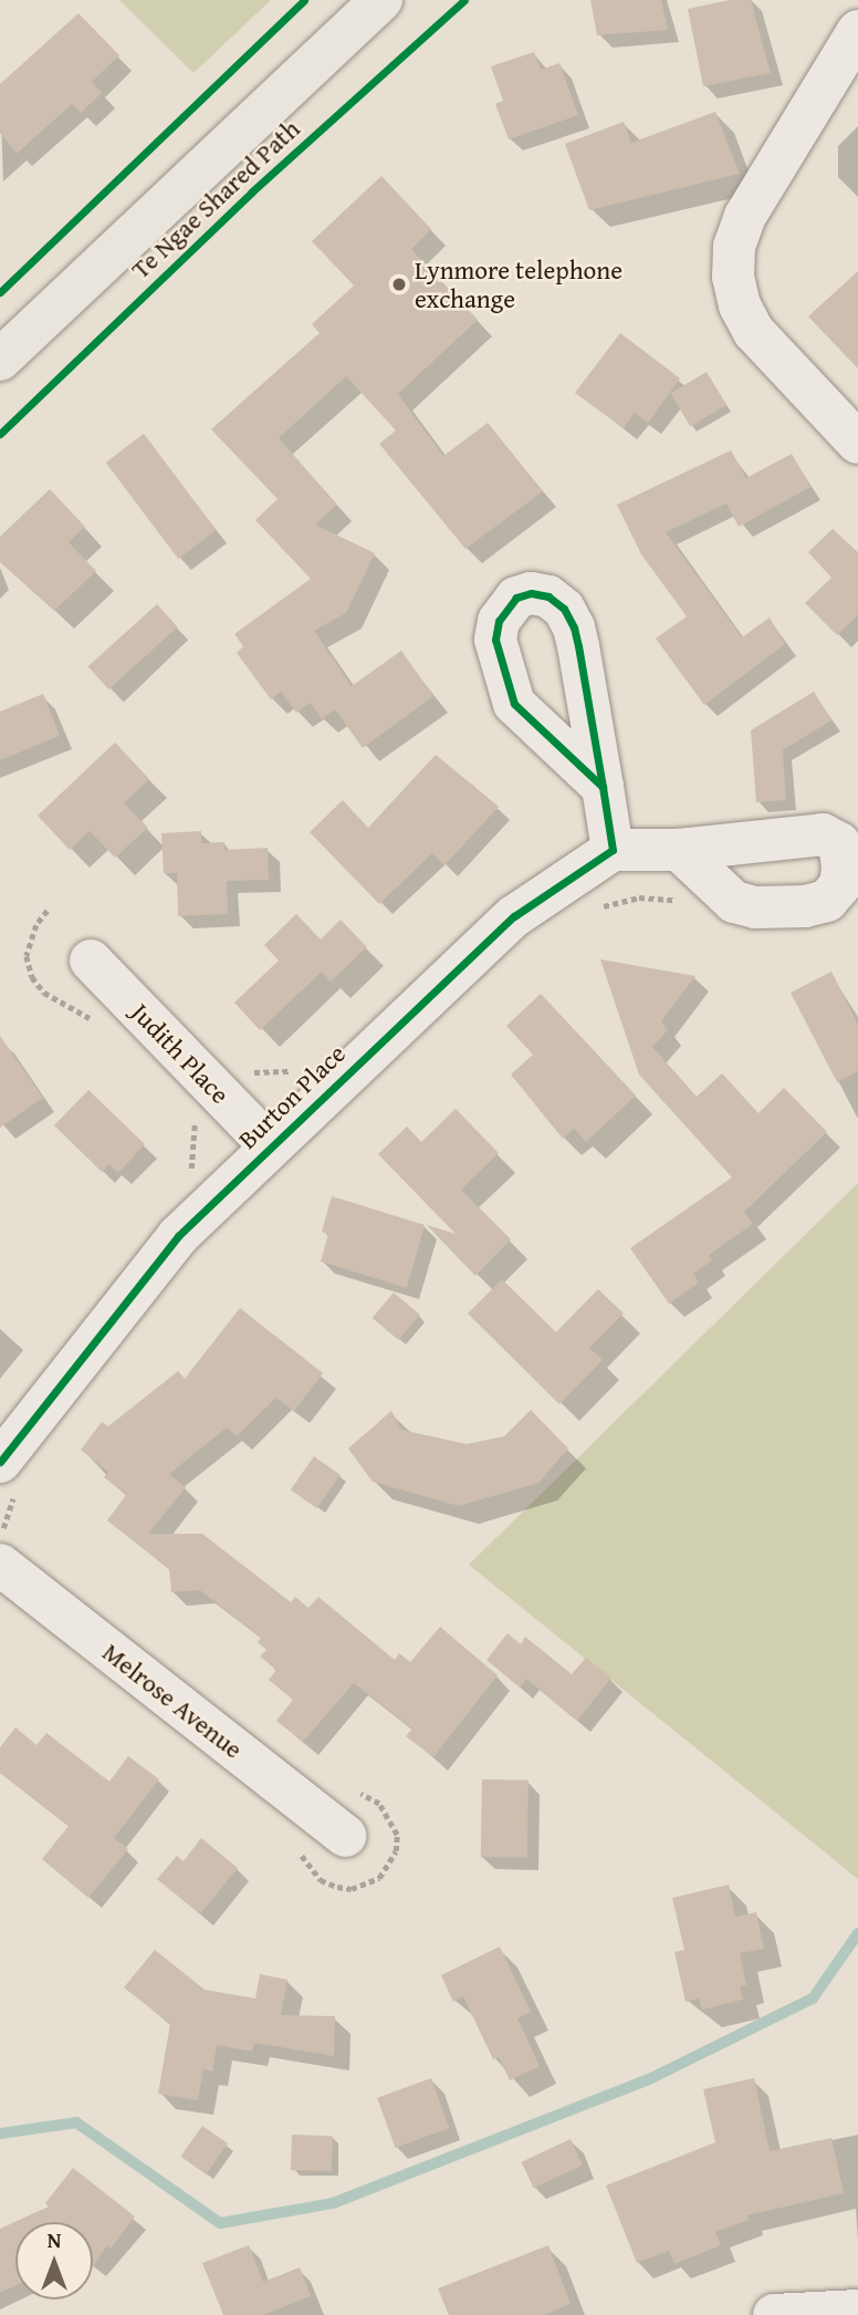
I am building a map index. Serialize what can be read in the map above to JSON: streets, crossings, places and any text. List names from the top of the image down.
{
  "streets": {
    "street": ["Judith Place", "Burton Place", "Melrose Avenue"],
    "cycle path": ["Te Ngae Shared Path"]
  },
  "crossings": [
    ["Judith Place", "Burton Place"]
  ],
  "places": ["Lynmore telephone exchange"],
  "north": "top"
}
